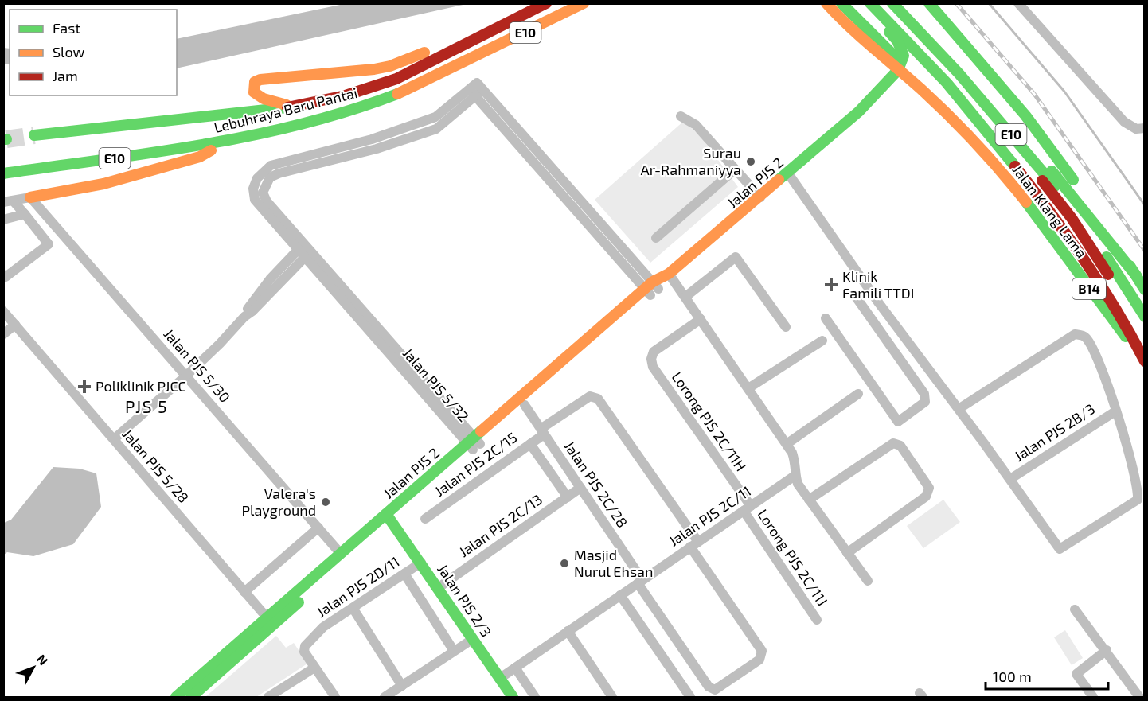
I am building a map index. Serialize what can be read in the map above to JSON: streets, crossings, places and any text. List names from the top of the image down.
{
  "streets": {
    "main road": [
      "E10",
      "Lebuhraya Baru Pantai",
      "Jalan PJS 2",
      "Jalan Klang Lama",
      "B14",
      "Jalan PJS 2/3"
    ],
    "street": [
      "Jalan PJS 5/30",
      "Jalan PJS 5/32",
      "Lorong PJS 2C/11H",
      "Jalan PJS 2B/3",
      "Jalan PJS 2C/15",
      "Jalan PJS 5/28",
      "Jalan PJS 2C/28",
      "Jalan PJS 2C/11",
      "Jalan PJS 2C/13",
      "Lorong PJS 2C/11J",
      "Jalan PJS 2D/11"
    ]
  },
  "crossings": [
    ["E10", "Jalan Klang Lama"],
    ["Jalan PJS 2", "Jalan Klang Lama"],
    ["Jalan PJS 2", "Jalan PJS 5/30"],
    ["Jalan PJS 2", "Jalan PJS 5/32"],
    ["Jalan PJS 2", "Jalan PJS 5/28"],
    ["Jalan PJS 2", "Jalan PJS 2C/28"],
    ["Jalan PJS 2", "Jalan PJS 2/3"],
    ["Lorong PJS 2C/11H", "Jalan PJS 2C/11"],
    ["Lorong PJS 2C/11H", "Lorong PJS 2C/11J"],
    ["Jalan PJS 2C/15", "Jalan PJS 2C/28"],
    ["Jalan PJS 2C/15", "Jalan PJS 2C/11"],
    ["Jalan PJS 2C/28", "Jalan PJS 2C/11"],
    ["Jalan PJS 2C/28", "Jalan PJS 2C/13"],
    ["Jalan PJS 2C/11", "Lorong PJS 2C/11J"],
    ["Jalan PJS 2C/11", "Jalan PJS 2/3"],
    ["Jalan PJS 2C/13", "Jalan PJS 2/3"],
    ["Jalan PJS 2D/11", "Jalan PJS 2/3"]
  ],
  "districts": ["PJS 5"],
  "places": {
    "other": ["Surau Ar-Rahmaniyya", "Valera's Playground", "Masjid Nurul Ehsan"],
    "health": ["Klinik Famili TTDI", "Poliklinik PJCC"]
  },
  "legend": ["Fast", "Slow", "Jam"],
  "scale_bar": "100 m",
  "north": "top right"
}
